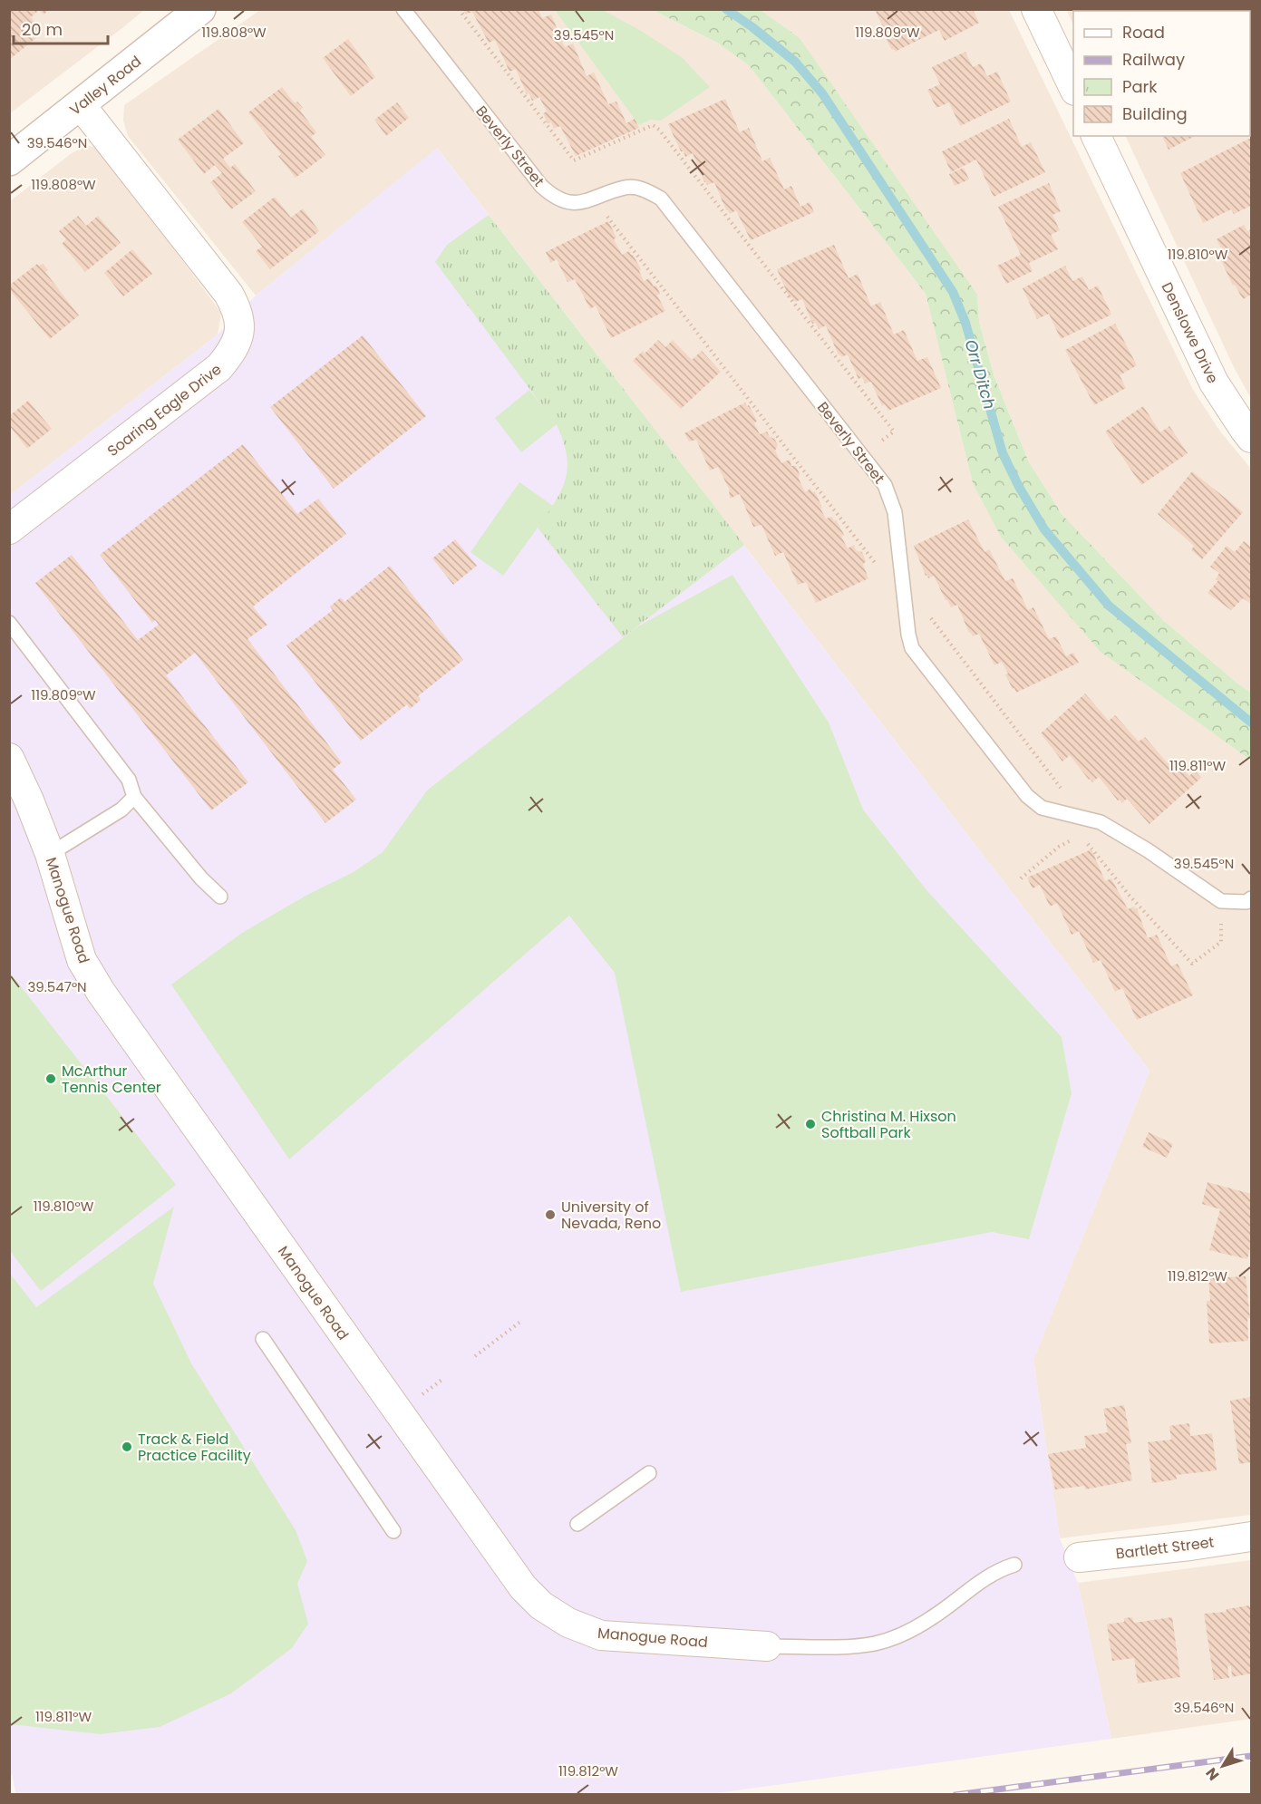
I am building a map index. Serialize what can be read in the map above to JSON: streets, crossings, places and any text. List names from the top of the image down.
{
  "streets": {
    "street": [
      "Valley Road",
      "Denslowe Drive",
      "Soaring Eagle Drive",
      "Manogue Road",
      "Bartlett Street"
    ],
    "lane": ["Beverly Street"]
  },
  "crossings": [
    ["Valley Road", "Soaring Eagle Drive"]
  ],
  "water": ["Orr Ditch"],
  "places": [
    "McArthur Tennis Center",
    "Christina M. Hixson Softball Park",
    "University of Nevada, Reno",
    "Track & Field Practice Facility"
  ],
  "legend": [
    "Road",
    "Railway",
    "Park",
    "Building"
  ],
  "scale_bar": "20 m",
  "north": "bottom left",
  "coordinates": [
    "119.808°W",
    "119.809°W",
    "39.545°N",
    "39.546°N",
    "119.810°W",
    "119.811°W",
    "39.547°N",
    "119.812°W"
  ]
}
